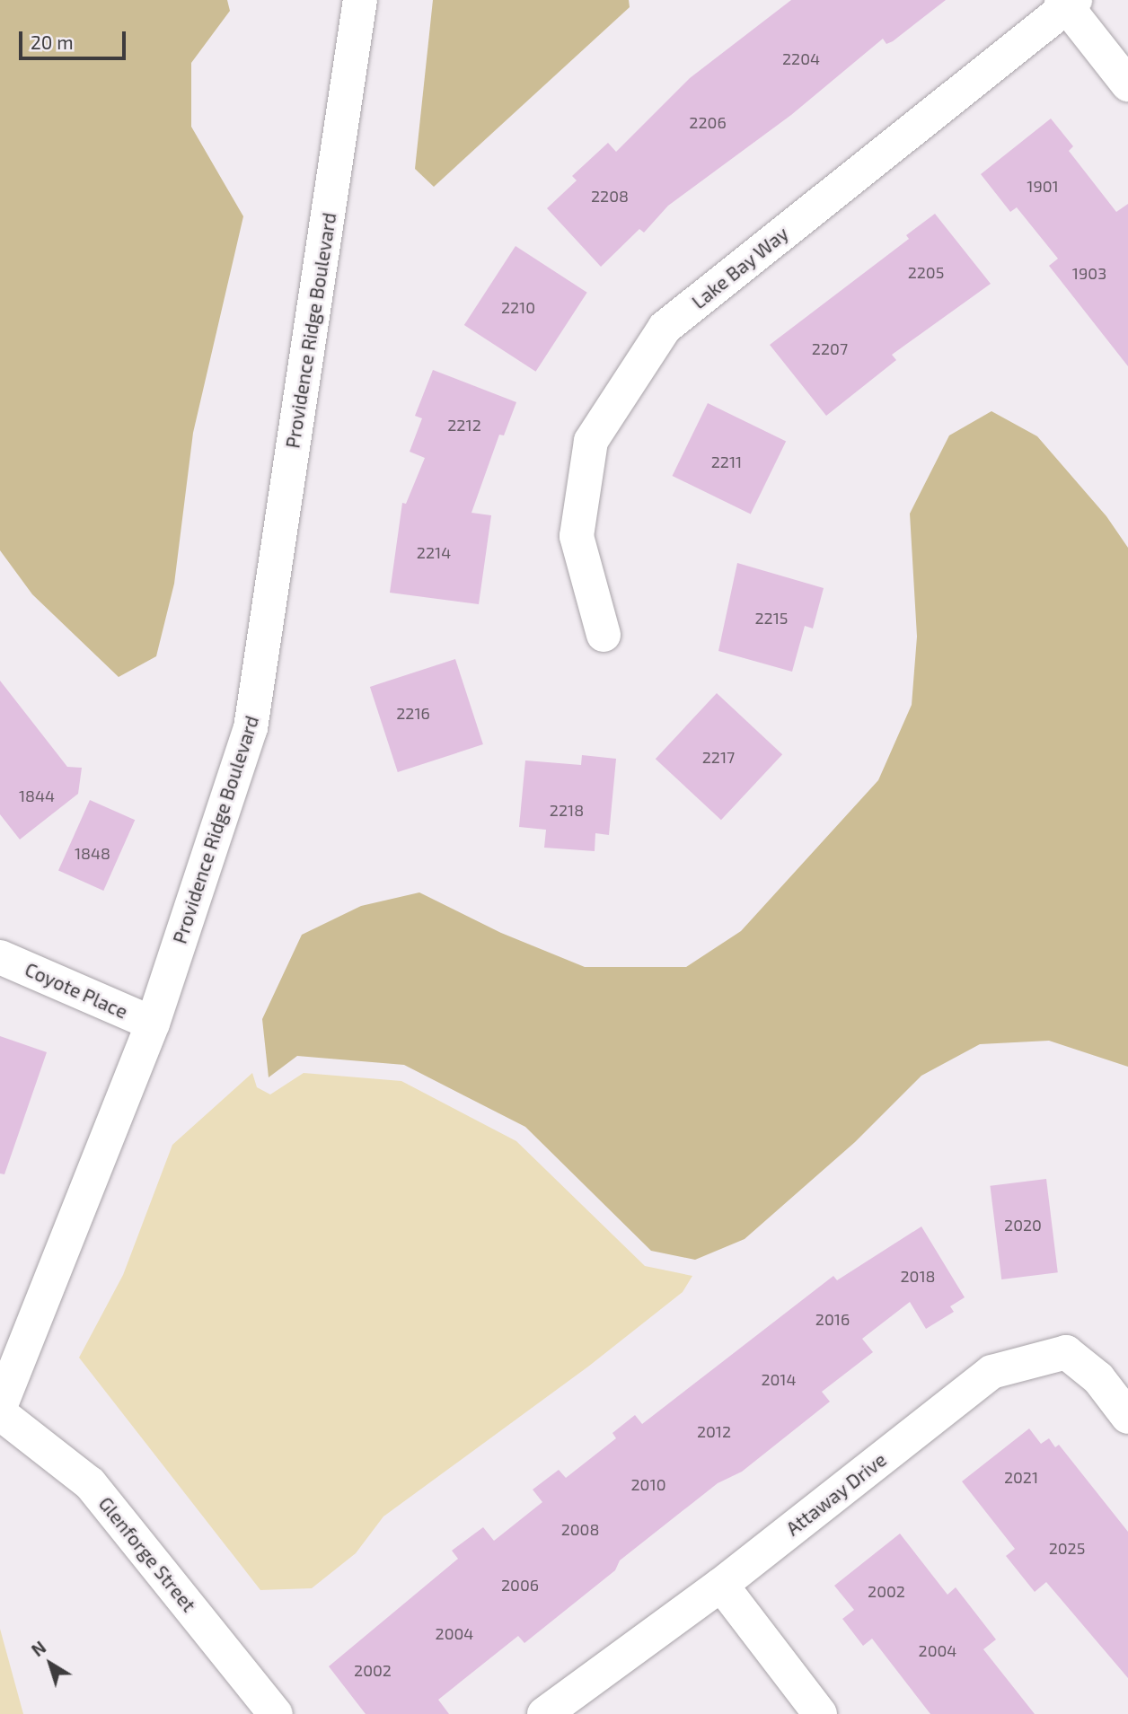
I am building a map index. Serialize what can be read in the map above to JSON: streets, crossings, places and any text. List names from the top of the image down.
{
  "streets": {
    "street": [
      "Lake Bay Way",
      "Providence Ridge Boulevard",
      "Coyote Place",
      "Attaway Drive",
      "Glenforge Street"
    ]
  },
  "crossings": [
    ["Providence Ridge Boulevard", "Coyote Place"]
  ],
  "house_numbers": [
    "2204",
    "2206",
    "1901",
    "2208",
    "2205",
    "1903",
    "2210",
    "2207",
    "2212",
    "2211",
    "2214",
    "2215",
    "2216",
    "2217",
    "1844",
    "2218",
    "1848",
    "2020",
    "2018",
    "2016",
    "2014",
    "2012",
    "2021",
    "2010",
    "2008",
    "2025",
    "2006",
    "2002",
    "2004",
    "2004",
    "2002"
  ],
  "scale_bar": "20 m",
  "north": "top left"
}
